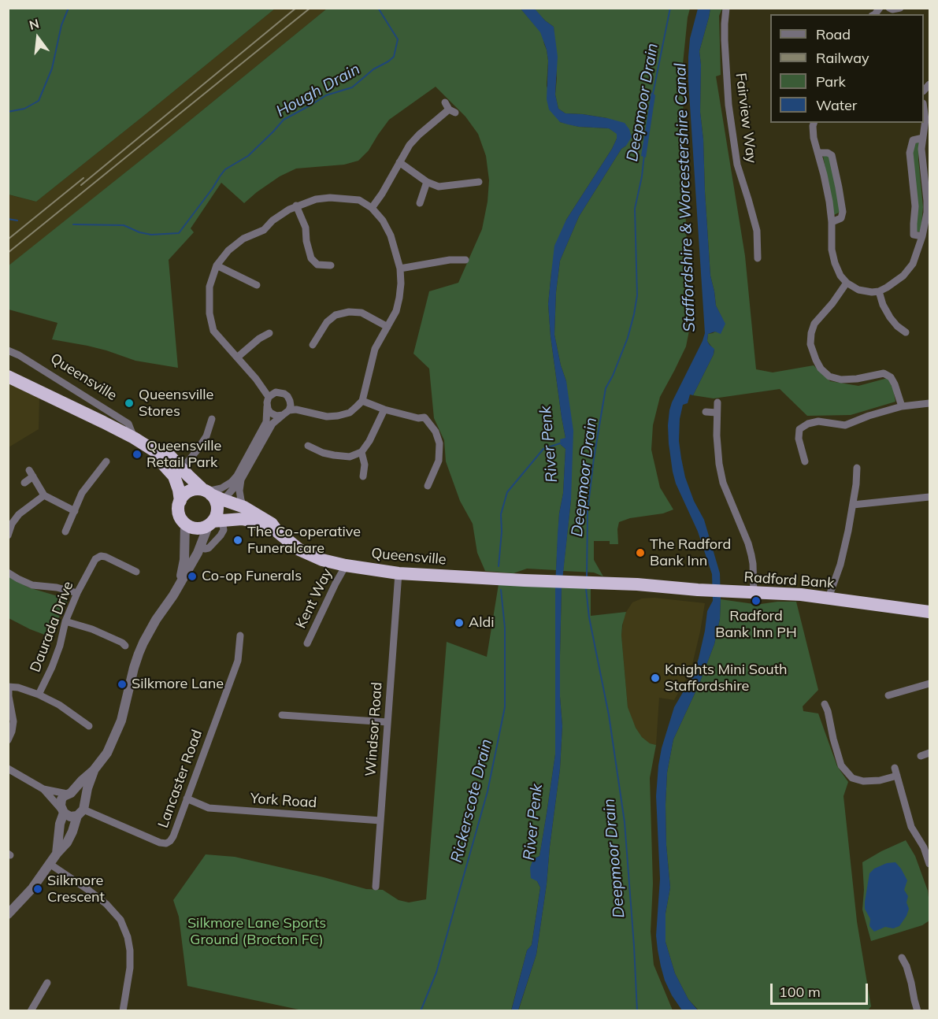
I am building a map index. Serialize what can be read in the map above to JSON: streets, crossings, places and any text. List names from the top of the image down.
{
  "streets": {
    "highway": ["Queensville", "Radford Bank"],
    "street": [
      "Fairview Way",
      "Kent Way",
      "Daurada Drive",
      "Windsor Road",
      "Lancaster Road",
      "York Road"
    ]
  },
  "crossings": [
    ["Queensville", "Radford Bank"],
    ["Queensville", "Kent Way"],
    ["Queensville", "Windsor Road"],
    ["Windsor Road", "York Road"],
    ["Lancaster Road", "York Road"]
  ],
  "water": [
    "Hough Drain",
    "Deepmoor Drain",
    "Staffordshire & Worcestershire Canal",
    "River Penk",
    "Rickerscote Drain"
  ],
  "parks": ["Silkmore Lane Sports Ground (Brocton FC)"],
  "places": [
    "Queensville Stores",
    "Queensville Retail Park",
    "The Co-operative Funeralcare",
    "The Radford Bank Inn",
    "Co-op Funerals",
    "Radford Bank Inn PH",
    "Aldi",
    "Knights Mini South Staffordshire",
    "Silkmore Lane",
    "Silkmore Crescent"
  ],
  "legend": [
    "Road",
    "Railway",
    "Park",
    "Water"
  ],
  "scale_bar": "100 m",
  "north": "top"
}
